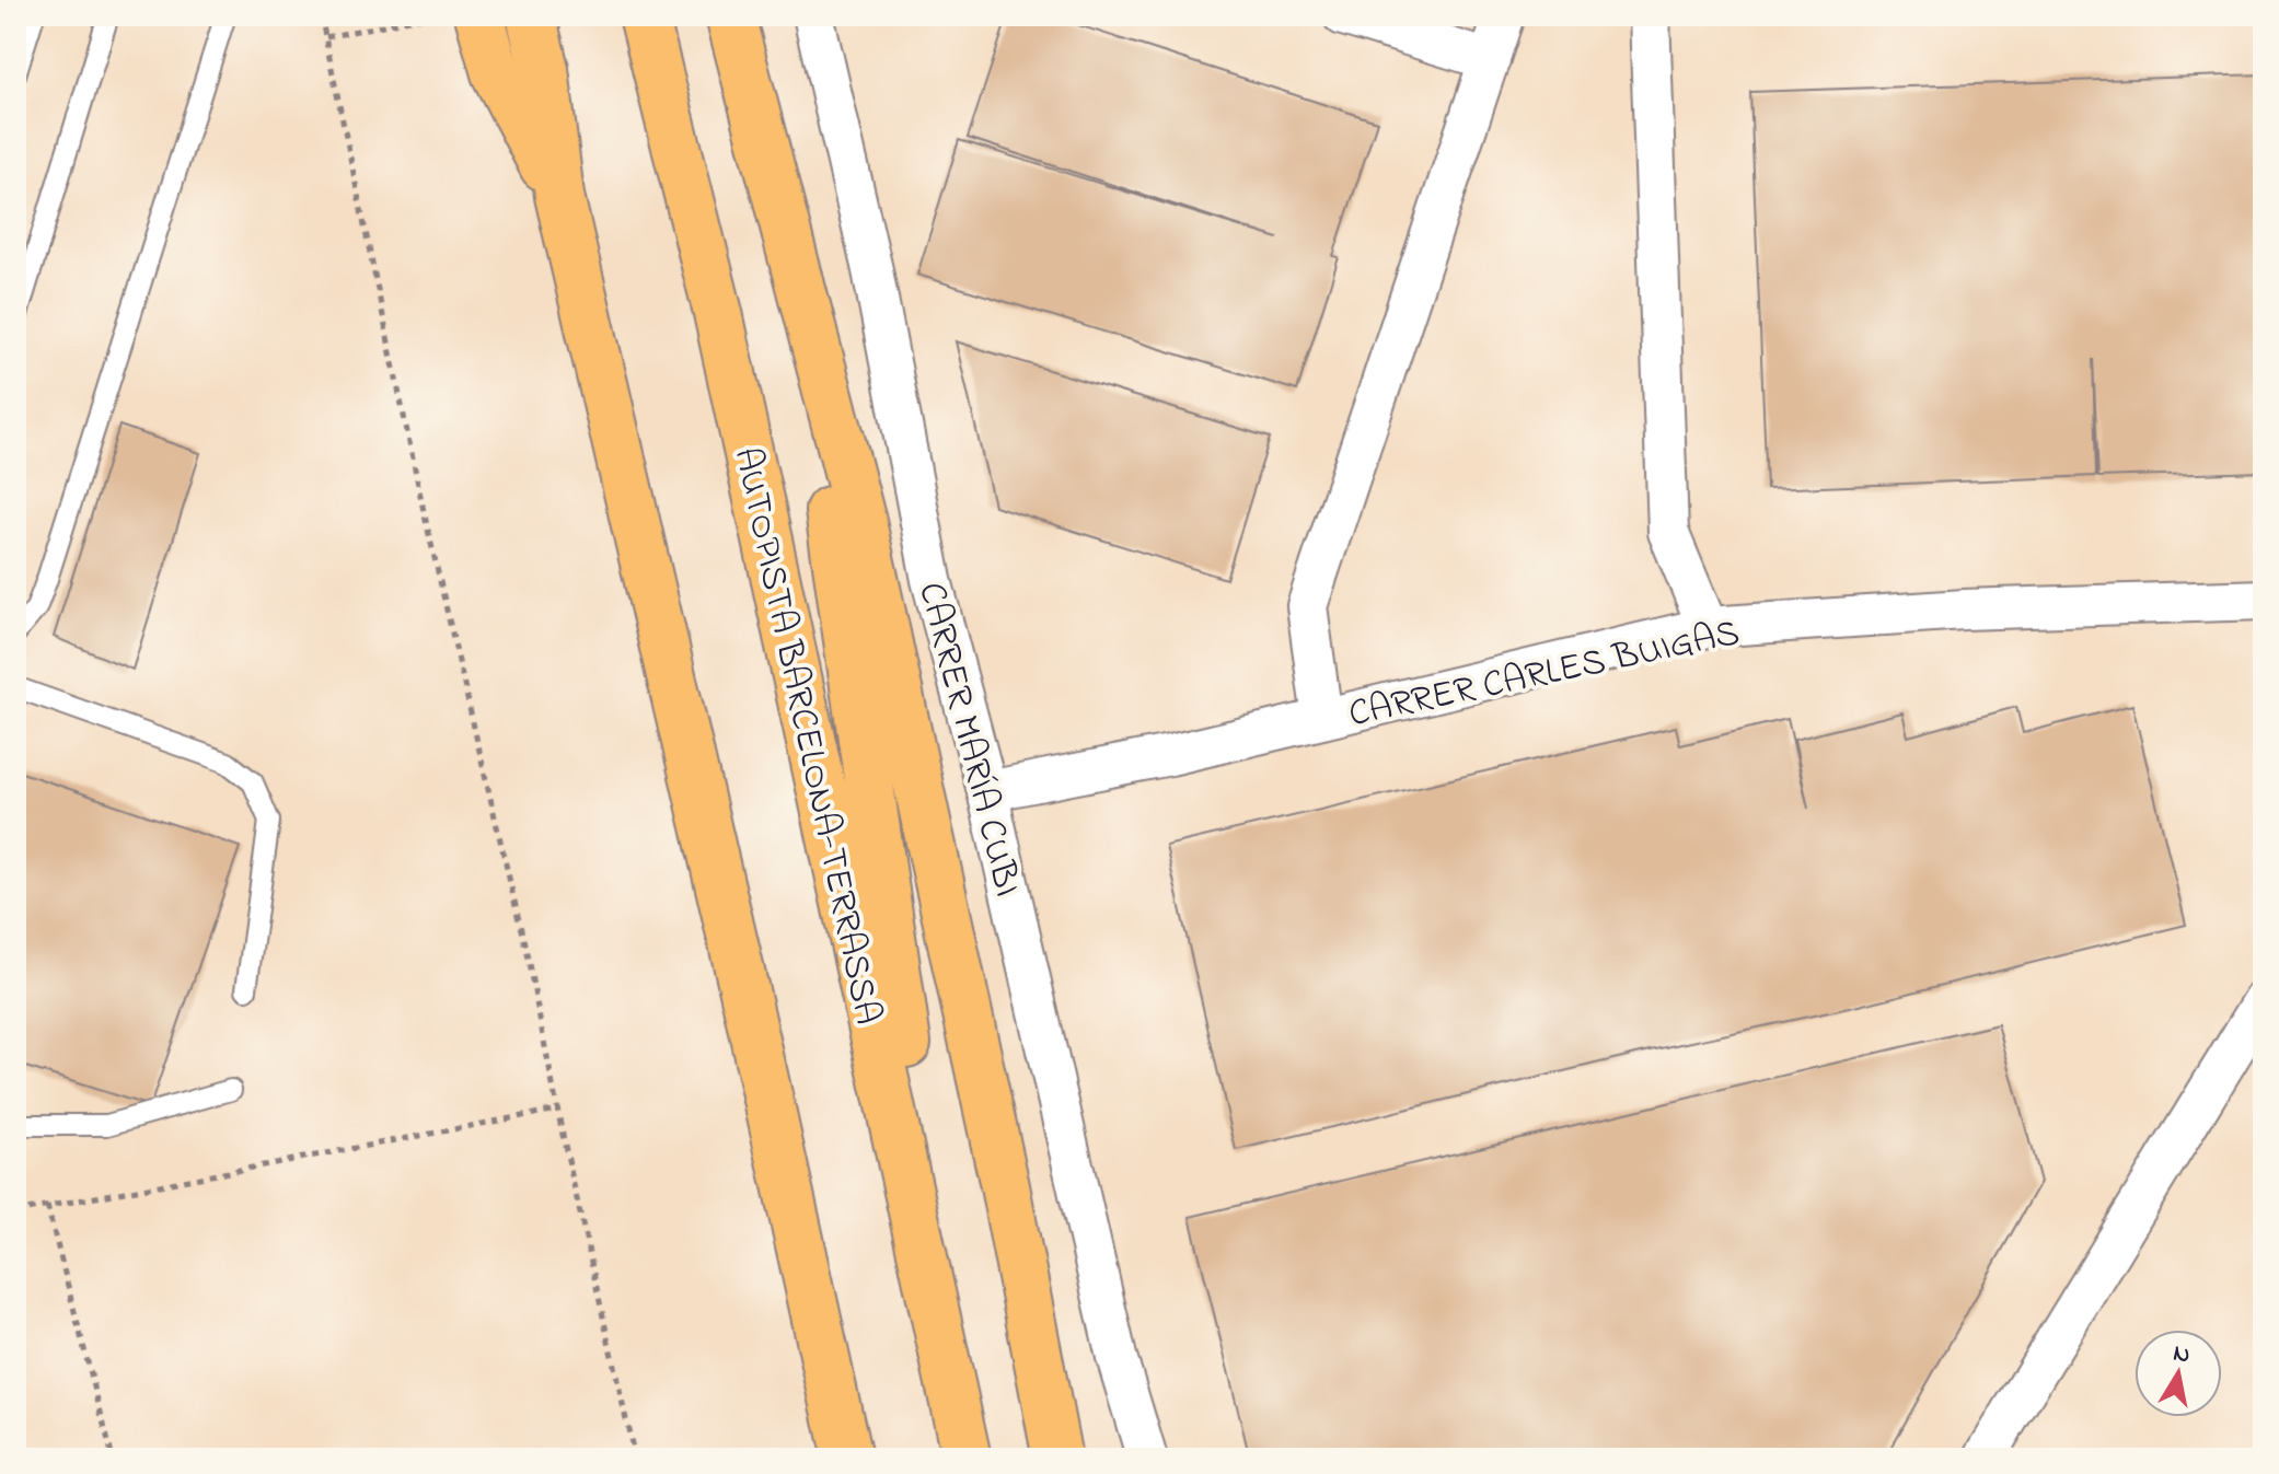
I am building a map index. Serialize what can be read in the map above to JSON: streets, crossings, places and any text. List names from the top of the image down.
{
  "streets": {
    "highway": ["AUTOPISTA BARCELONA-TERRASSA"],
    "street": ["CARRER CARLES BUIGAS", "CARRER MARÍA CUBI"]
  },
  "crossings": [
    ["CARRER CARLES BUIGAS", "CARRER MARÍA CUBI"]
  ],
  "north": "top"
}
